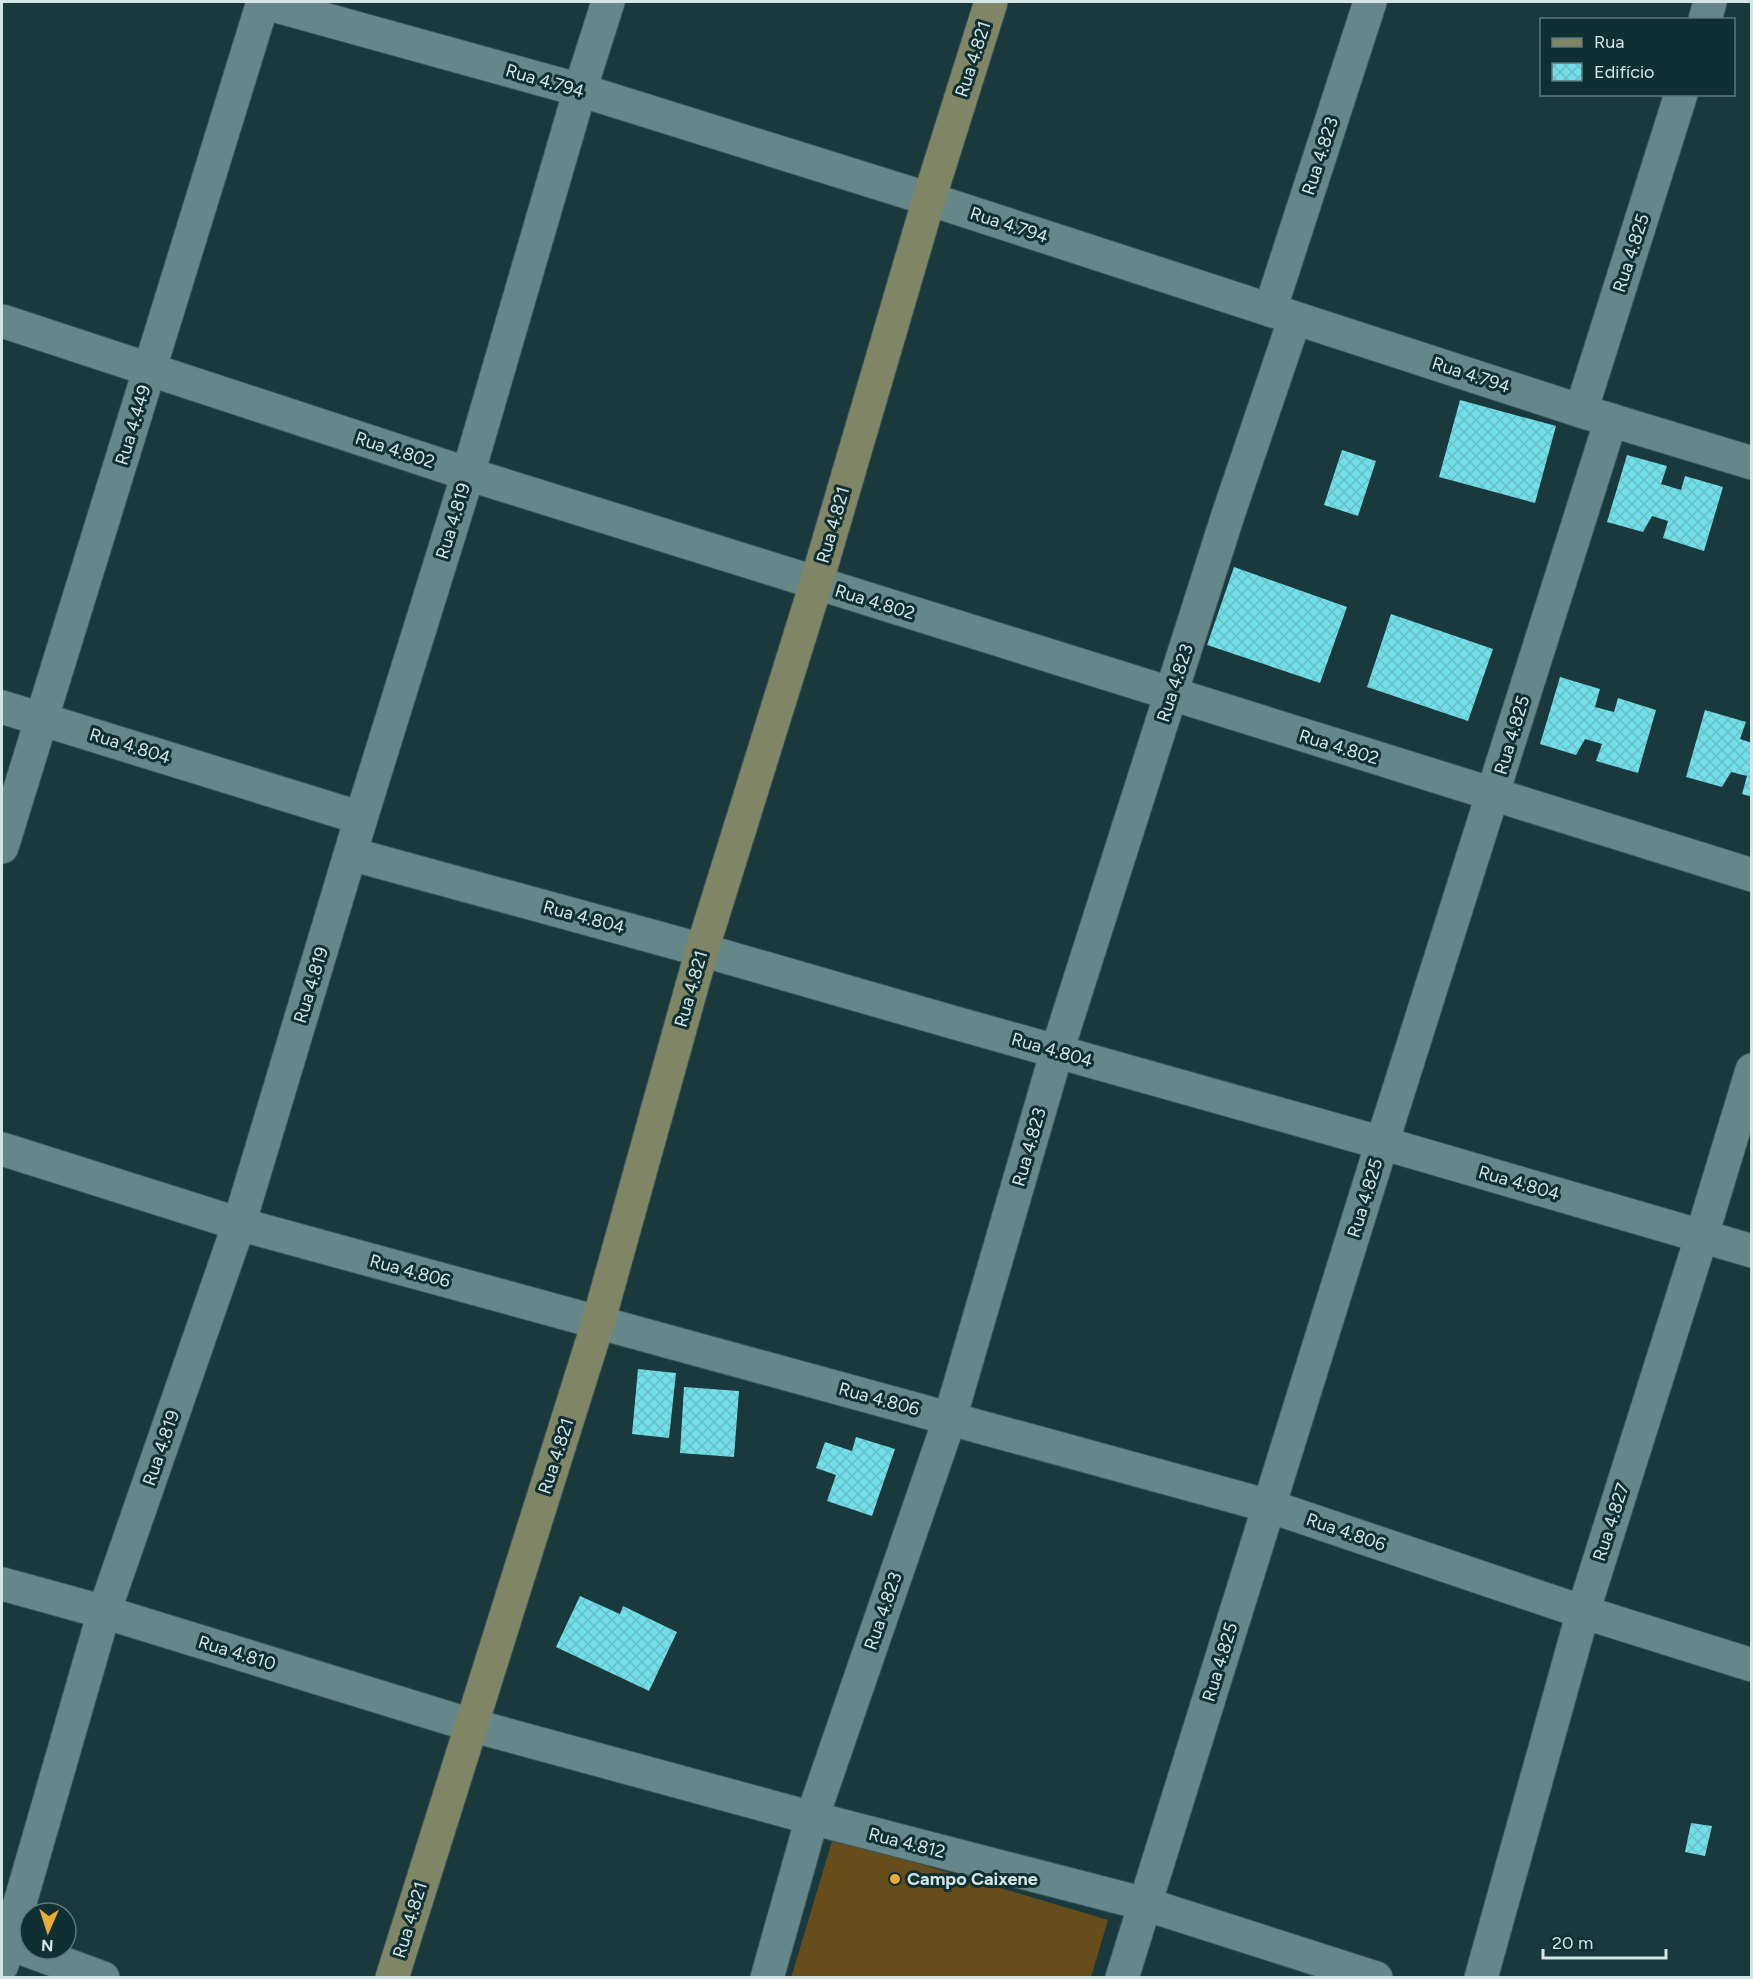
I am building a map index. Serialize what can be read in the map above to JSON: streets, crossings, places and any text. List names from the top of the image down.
{
  "streets": {
    "street": [
      "Rua 4.821",
      "Rua 4.794",
      "Rua 4.823",
      "Rua 4.825",
      "Rua 4.449",
      "Rua 4.802",
      "Rua 4.819",
      "Rua 4.804",
      "Rua 4.806",
      "Rua 4.827",
      "Rua 4.810",
      "Rua 4.812"
    ]
  },
  "crossings": [
    ["Rua 4.821", "Rua 4.794"],
    ["Rua 4.821", "Rua 4.802"],
    ["Rua 4.821", "Rua 4.804"],
    ["Rua 4.821", "Rua 4.806"],
    ["Rua 4.821", "Rua 4.810"],
    ["Rua 4.821", "Rua 4.812"],
    ["Rua 4.794", "Rua 4.823"],
    ["Rua 4.794", "Rua 4.825"],
    ["Rua 4.794", "Rua 4.449"],
    ["Rua 4.794", "Rua 4.819"],
    ["Rua 4.823", "Rua 4.802"],
    ["Rua 4.823", "Rua 4.804"],
    ["Rua 4.823", "Rua 4.806"],
    ["Rua 4.823", "Rua 4.812"],
    ["Rua 4.825", "Rua 4.802"],
    ["Rua 4.825", "Rua 4.804"],
    ["Rua 4.825", "Rua 4.806"],
    ["Rua 4.825", "Rua 4.812"],
    ["Rua 4.449", "Rua 4.802"],
    ["Rua 4.449", "Rua 4.804"],
    ["Rua 4.802", "Rua 4.819"],
    ["Rua 4.819", "Rua 4.804"],
    ["Rua 4.819", "Rua 4.806"],
    ["Rua 4.819", "Rua 4.810"],
    ["Rua 4.804", "Rua 4.827"],
    ["Rua 4.806", "Rua 4.827"],
    ["Rua 4.810", "Rua 4.812"]
  ],
  "places": ["Campo Caixene"],
  "legend": ["Rua", "Edifício"],
  "scale_bar": "20 m",
  "north": "bottom"
}
